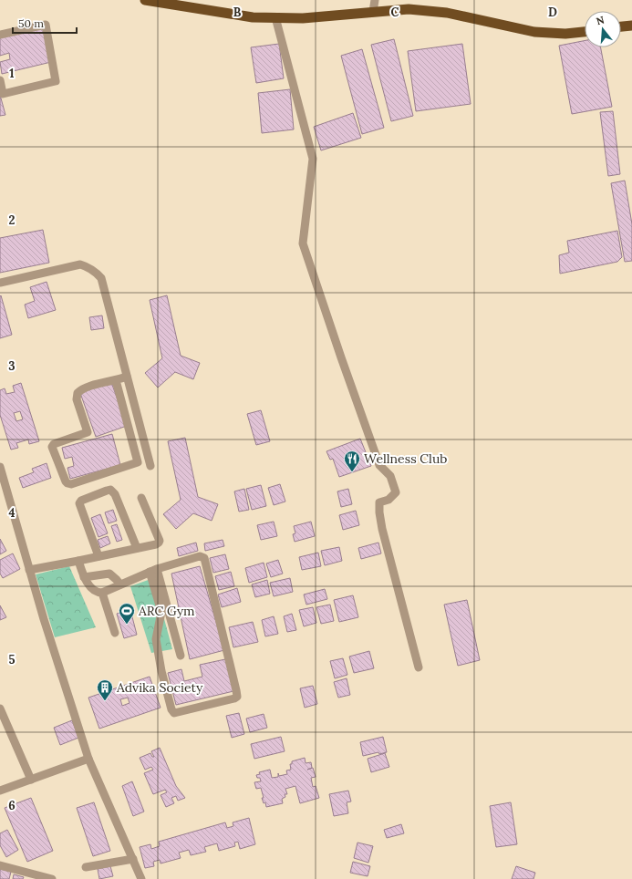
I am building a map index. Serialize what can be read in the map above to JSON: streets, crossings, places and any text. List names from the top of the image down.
{
  "places": {
    "restaurant": ["Wellness Club"],
    "sports": ["ARC Gym"],
    "building": ["Advika Society"]
  },
  "scale_bar": "50 m",
  "north": "top",
  "grid": {
    "columns": ["B", "C", "D"],
    "rows": [
      "1",
      "2",
      "3",
      "4",
      "5",
      "6"
    ]
  }
}
